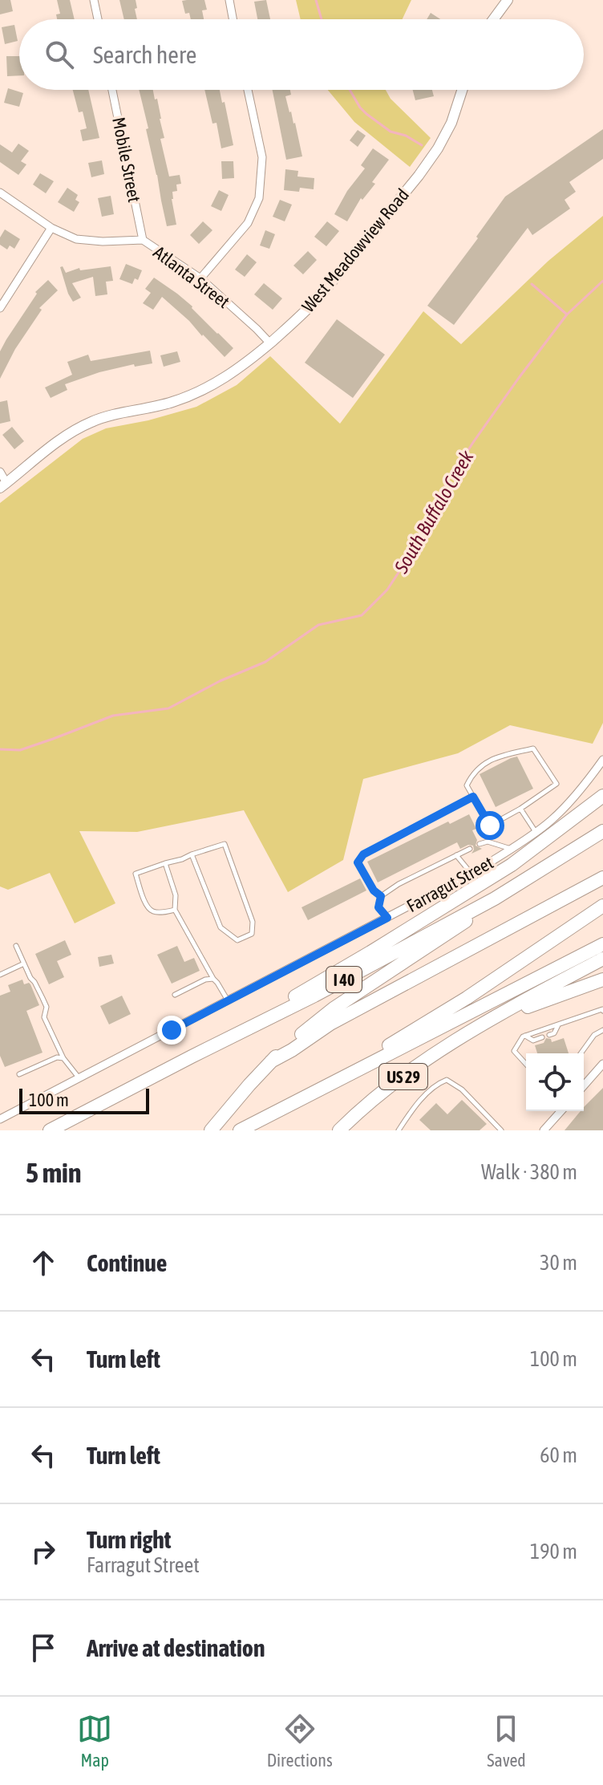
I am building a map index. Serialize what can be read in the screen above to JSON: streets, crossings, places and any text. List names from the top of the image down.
{
  "streets": {
    "highway": ["I 40", "US 29"],
    "street": [
      "Mobile Street",
      "West Meadowview Road",
      "Atlanta Street",
      "Farragut Street"
    ]
  },
  "crossings": [
    ["Mobile Street", "Atlanta Street"],
    ["West Meadowview Road", "Atlanta Street"]
  ],
  "water": ["South Buffalo Creek"],
  "scale_bar": "100 m",
  "page": {
    "search": "Search here",
    "scale": "100 m",
    "heading": ["5 min", "Walk · 380 m"],
    "list": [
      ["Continue", "30 m"],
      ["Turn left", "100 m"],
      ["Turn left", "60 m"],
      ["Turn right", "Farragut Street", "190 m"],
      "Arrive at destination"
    ],
    "nav": ["Map", "Directions", "Saved"]
  }
}
